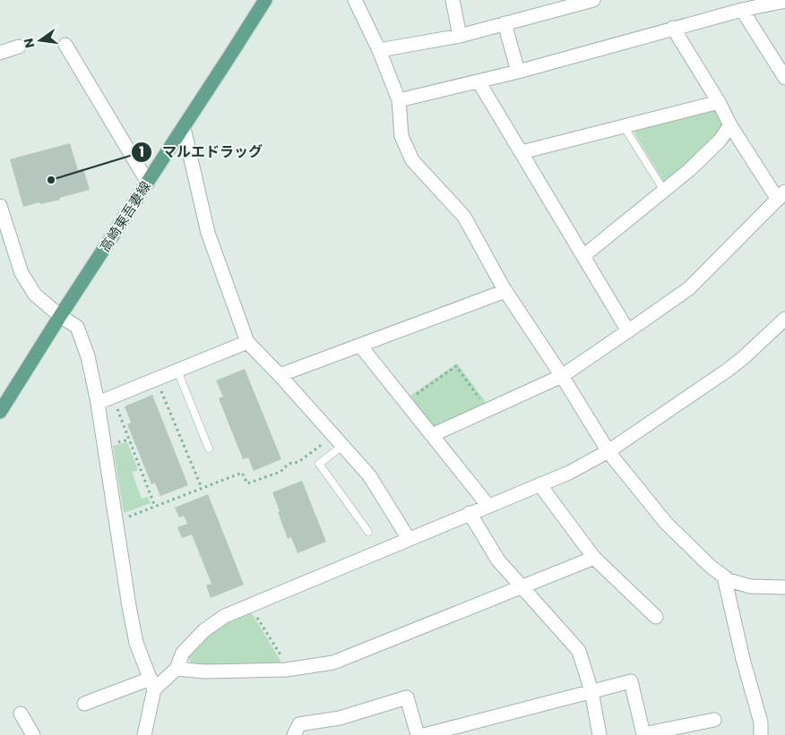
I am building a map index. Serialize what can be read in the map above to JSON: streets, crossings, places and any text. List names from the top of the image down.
{
  "streets": {
    "main road": ["高崎東吾妻線"]
  },
  "places": ["マルエドラッグ"],
  "north": "left"
}
